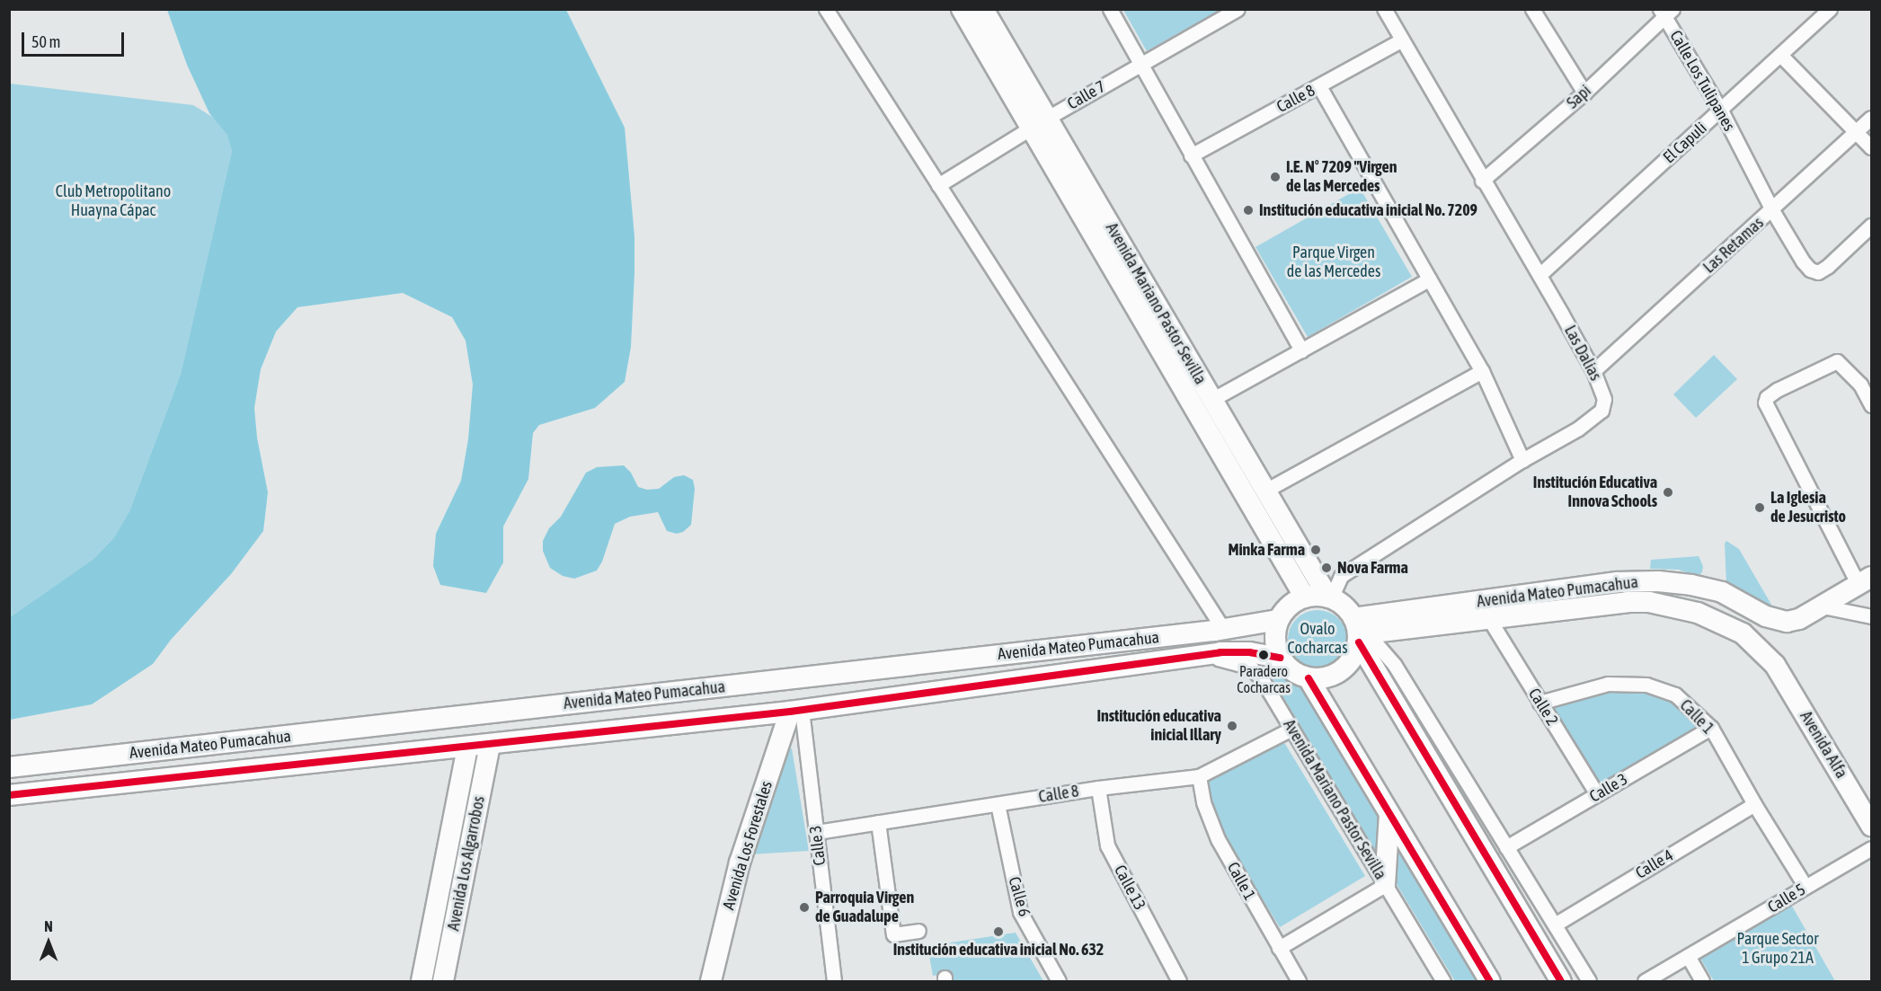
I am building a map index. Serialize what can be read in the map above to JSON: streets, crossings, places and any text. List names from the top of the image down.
{
  "streets": {
    "main road": [
      "Avenida Mariano Pastor Sevilla",
      "Avenida Mateo Pumacahua",
      "Avenida Alfa",
      "Avenida Los Forestales",
      "Avenida Los Algarrobos"
    ],
    "street": [
      "Calle Los Tulipanes",
      "Calle 7",
      "Sapi",
      "Calle 8",
      "El Capuli",
      "Las Retamas",
      "Las Dalias",
      "Calle 2",
      "Calle 1",
      "Calle 3",
      "Calle 4",
      "Calle 13",
      "Calle 6",
      "Calle 5"
    ]
  },
  "crossings": [
    ["Calle Los Tulipanes", "Sapi"],
    ["Calle Los Tulipanes", "El Capuli"],
    ["Calle Los Tulipanes", "Las Retamas"],
    ["Calle 7", "Avenida Mariano Pastor Sevilla"],
    ["Sapi", "Las Dalias"],
    ["Calle 8", "Avenida Mariano Pastor Sevilla"],
    ["Calle 8", "Las Dalias"],
    ["Calle 8", "Calle 1"],
    ["Calle 8", "Calle 3"],
    ["Calle 8", "Calle 13"],
    ["Calle 8", "Calle 6"],
    ["El Capuli", "Las Dalias"],
    ["Las Retamas", "Las Dalias"],
    ["Avenida Mariano Pastor Sevilla", "Las Dalias"],
    ["Avenida Mariano Pastor Sevilla", "Avenida Mateo Pumacahua"],
    ["Las Dalias", "Avenida Mateo Pumacahua"],
    ["Avenida Mateo Pumacahua", "Calle 2"],
    ["Avenida Mateo Pumacahua", "Avenida Alfa"],
    ["Avenida Mateo Pumacahua", "Calle 3"],
    ["Avenida Mateo Pumacahua", "Avenida Los Forestales"],
    ["Avenida Mateo Pumacahua", "Avenida Los Algarrobos"],
    ["Calle 2", "Calle 1"],
    ["Calle 2", "Calle 3"],
    ["Calle 1", "Calle 3"],
    ["Calle 1", "Calle 4"],
    ["Calle 1", "Calle 5"],
    ["Calle 3", "Avenida Los Forestales"]
  ],
  "parks": [
    "Club Metropolitano Huayna Cápac",
    "Parque Virgen de las Mercedes",
    "Ovalo Cocharcas",
    "Parque Sector 1 Grupo 21A"
  ],
  "places": [
    "I.E. N° 7209 \"Virgen de las Mercedes",
    "Institución educativa inicial No. 7209",
    "Institución Educativa Innova Schools",
    "La Iglesia de Jesucristo",
    "Minka Farma",
    "Nova Farma",
    "Paradero Cocharcas",
    "Institución educativa inicial Illary",
    "Parroquia Virgen de Guadalupe",
    "Institución educativa inicial No. 632"
  ],
  "scale_bar": "50 m",
  "north": "top"
}
